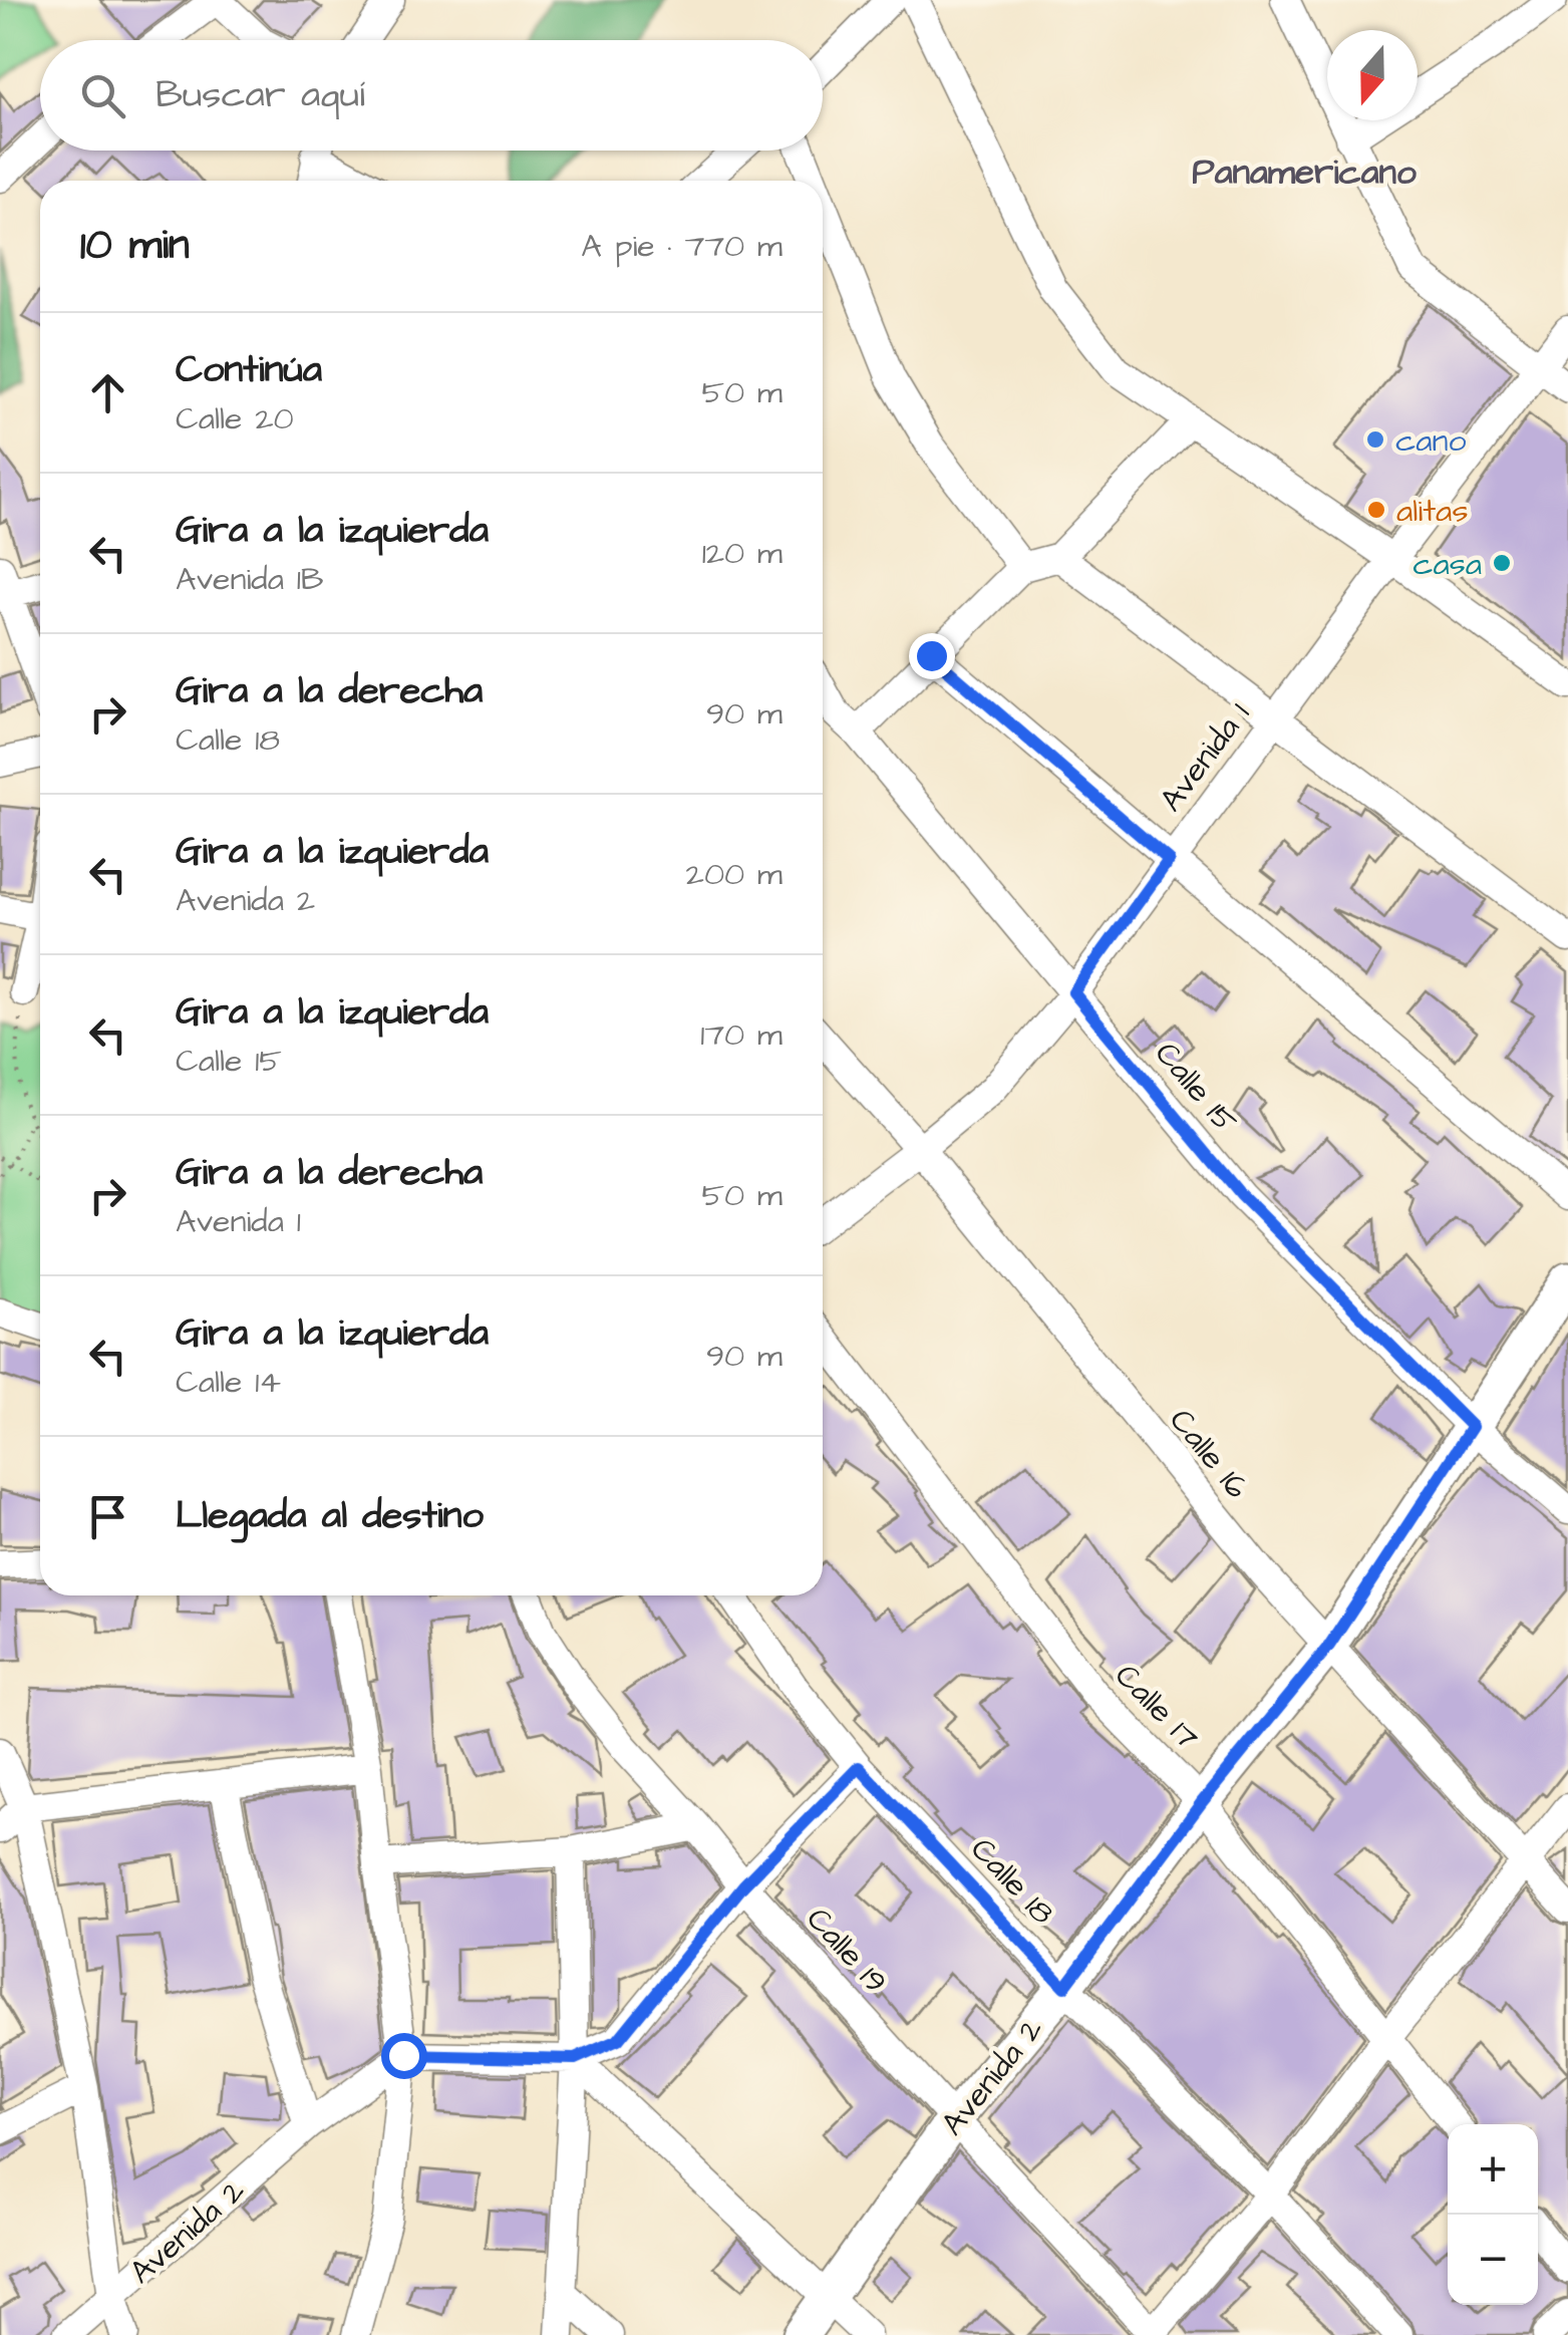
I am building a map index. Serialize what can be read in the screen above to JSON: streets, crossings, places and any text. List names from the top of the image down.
{
  "streets": {
    "street": [
      "Avenida 1",
      "Calle 15",
      "Calle 16",
      "Calle 17",
      "Calle 18",
      "Calle 19",
      "Avenida 2"
    ]
  },
  "crossings": [
    ["Avenida 1", "Calle 15"],
    ["Avenida 1", "Calle 16"],
    ["Calle 15", "Avenida 2"],
    ["Calle 16", "Avenida 2"],
    ["Calle 17", "Avenida 2"],
    ["Calle 18", "Avenida 2"],
    ["Calle 19", "Avenida 2"]
  ],
  "districts": ["Panamericano"],
  "places": ["cano", "alitas", "casa"],
  "north": "bottom",
  "page": {
    "search": "Buscar aquí",
    "heading": ["10 min", "A pie · 770 m"],
    "list": [
      ["Continúa", "Calle 20", "50 m"],
      ["Gira a la izquierda", "Avenida 1B", "120 m"],
      ["Gira a la derecha", "Calle 18", "90 m"],
      ["Gira a la izquierda", "Avenida 2", "200 m"],
      ["Gira a la izquierda", "Calle 15", "170 m"],
      ["Gira a la derecha", "Avenida 1", "50 m"],
      ["Gira a la izquierda", "Calle 14", "90 m"],
      "Llegada al destino"
    ],
    "map_buttons": ["+", "−"]
  }
}
